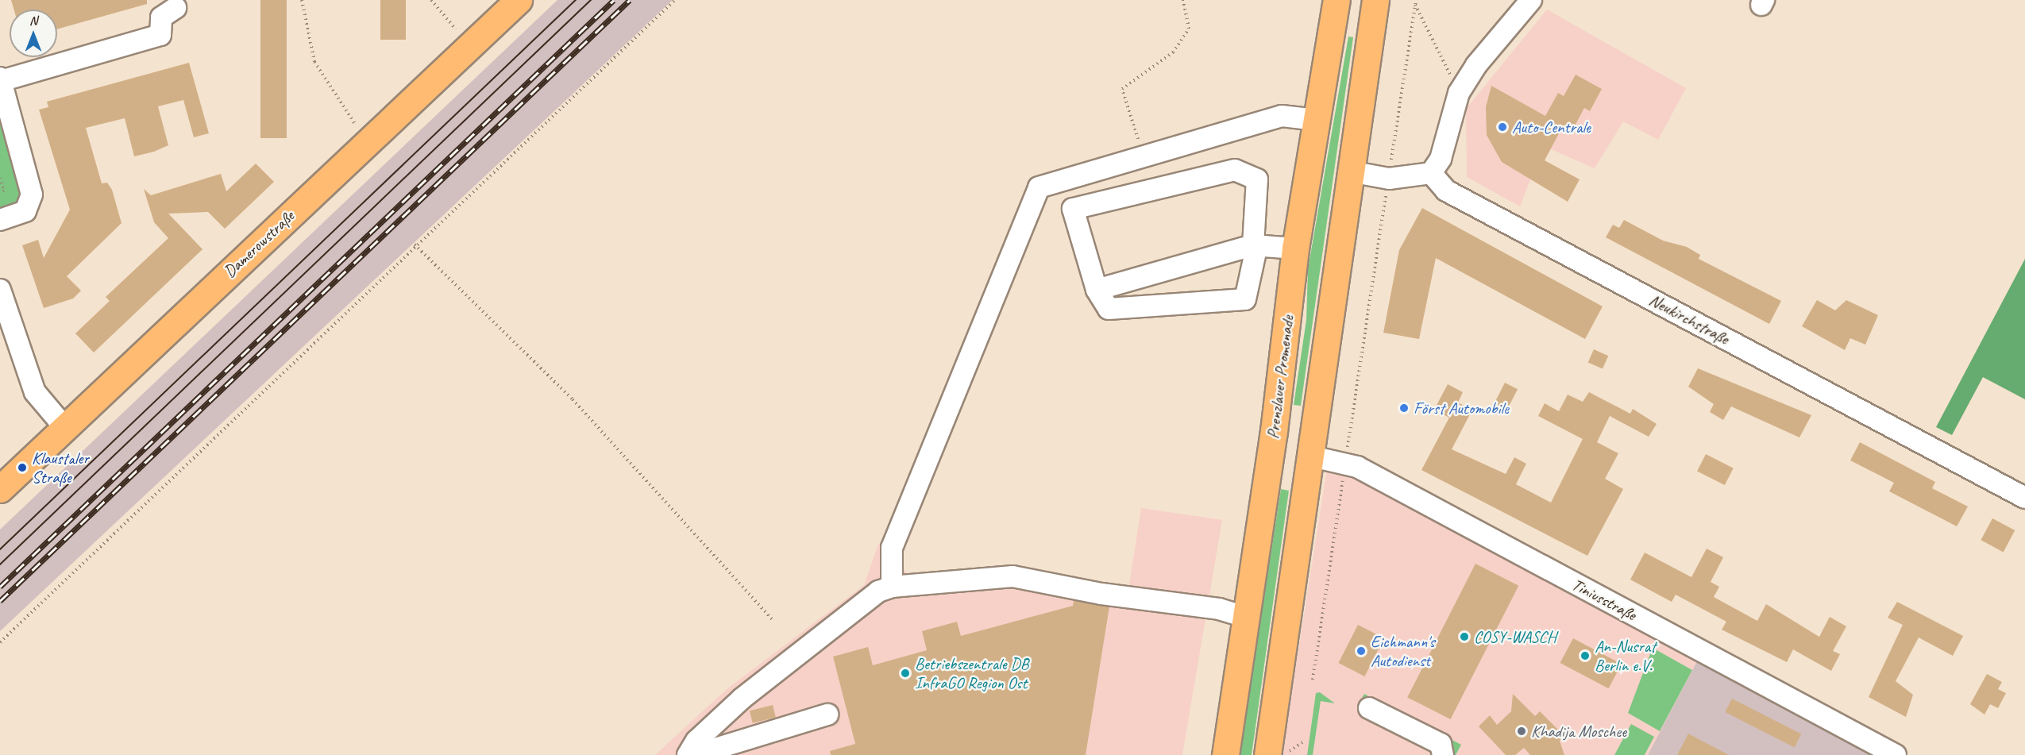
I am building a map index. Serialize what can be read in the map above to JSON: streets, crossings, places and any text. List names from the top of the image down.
{
  "streets": {
    "main road": ["Damerowstraße", "Prenzlauer Promenade"],
    "street": ["Neukirchstraße", "Tiniusstraße"]
  },
  "places": [
    "Auto-Centrale",
    "Först Automobile",
    "Klaustaler Straße",
    "COSY-WASCH",
    "Eichmann's Autodienst",
    "An-Nusrat Berlin e.V.",
    "Betriebszentrale DB InfraGO Region Ost",
    "Khadija Moschee"
  ],
  "north": "top"
}
